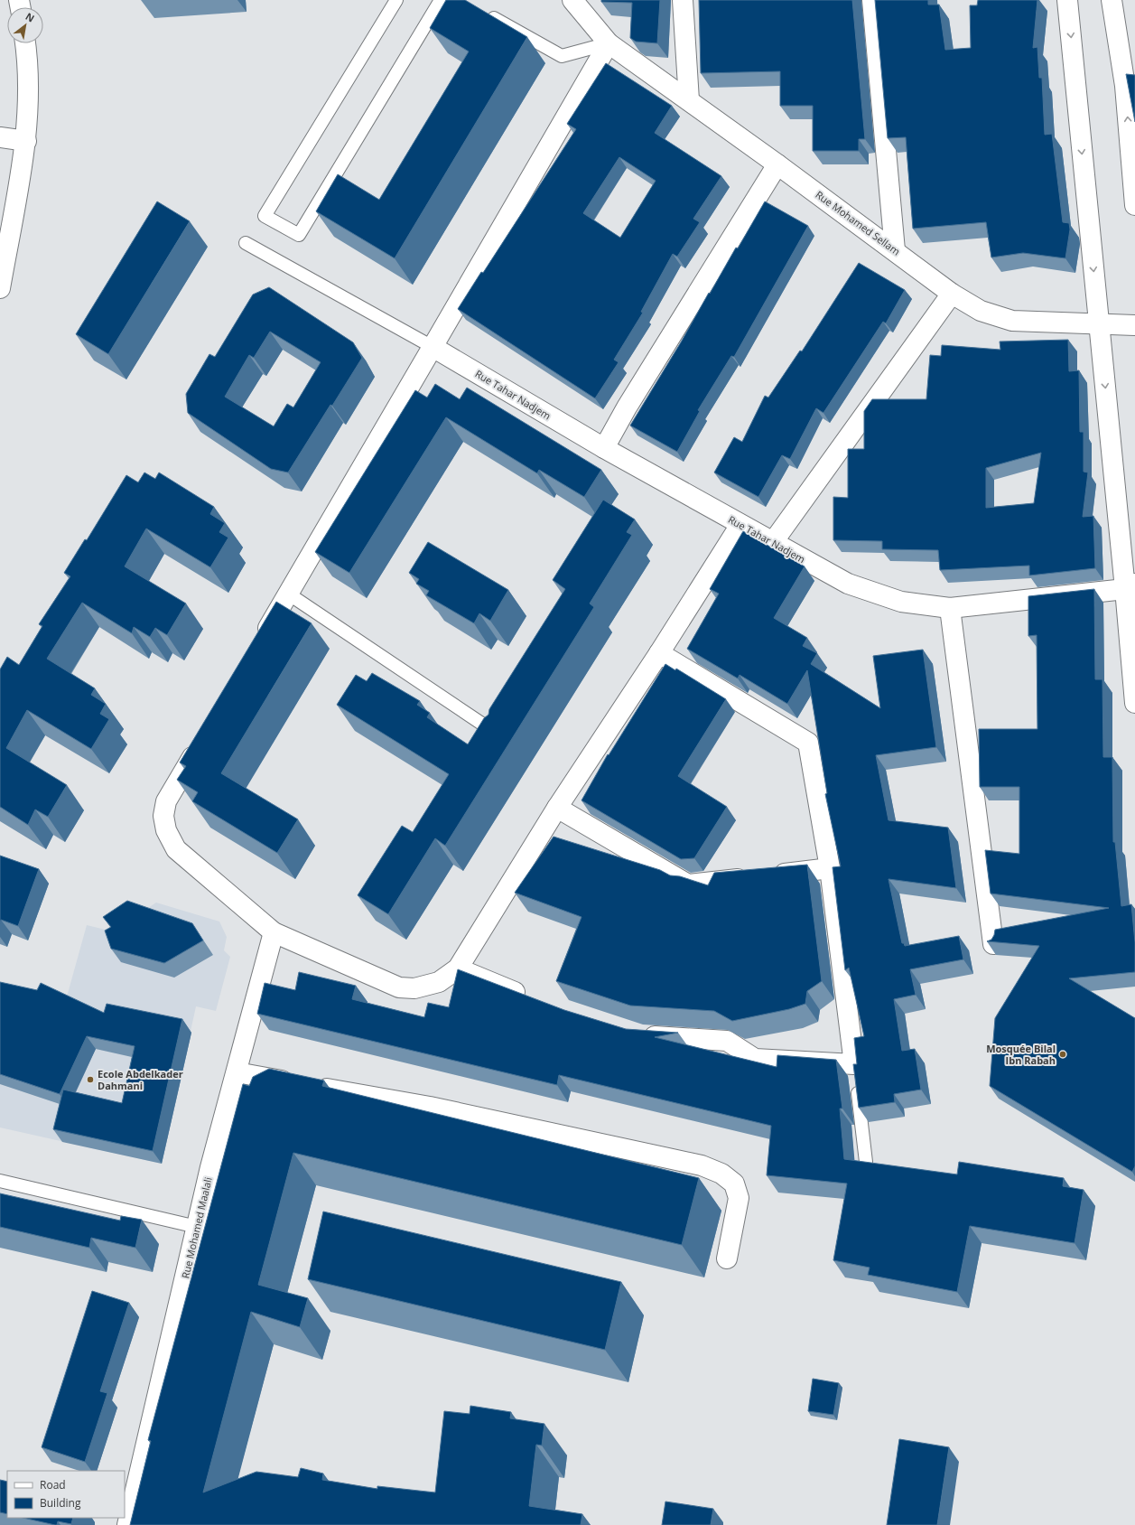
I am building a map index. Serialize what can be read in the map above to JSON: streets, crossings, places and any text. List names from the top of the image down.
{
  "streets": {
    "street": ["Rue Mohamed Sellam", "Rue Tahar Nadjem", "Rue Mohamed Maalali"]
  },
  "places": ["Mosquée Bilal Ibn Rabah", "Ecole Abdelkader Dahmani"],
  "legend": ["Road", "Building"],
  "north": "top right"
}
